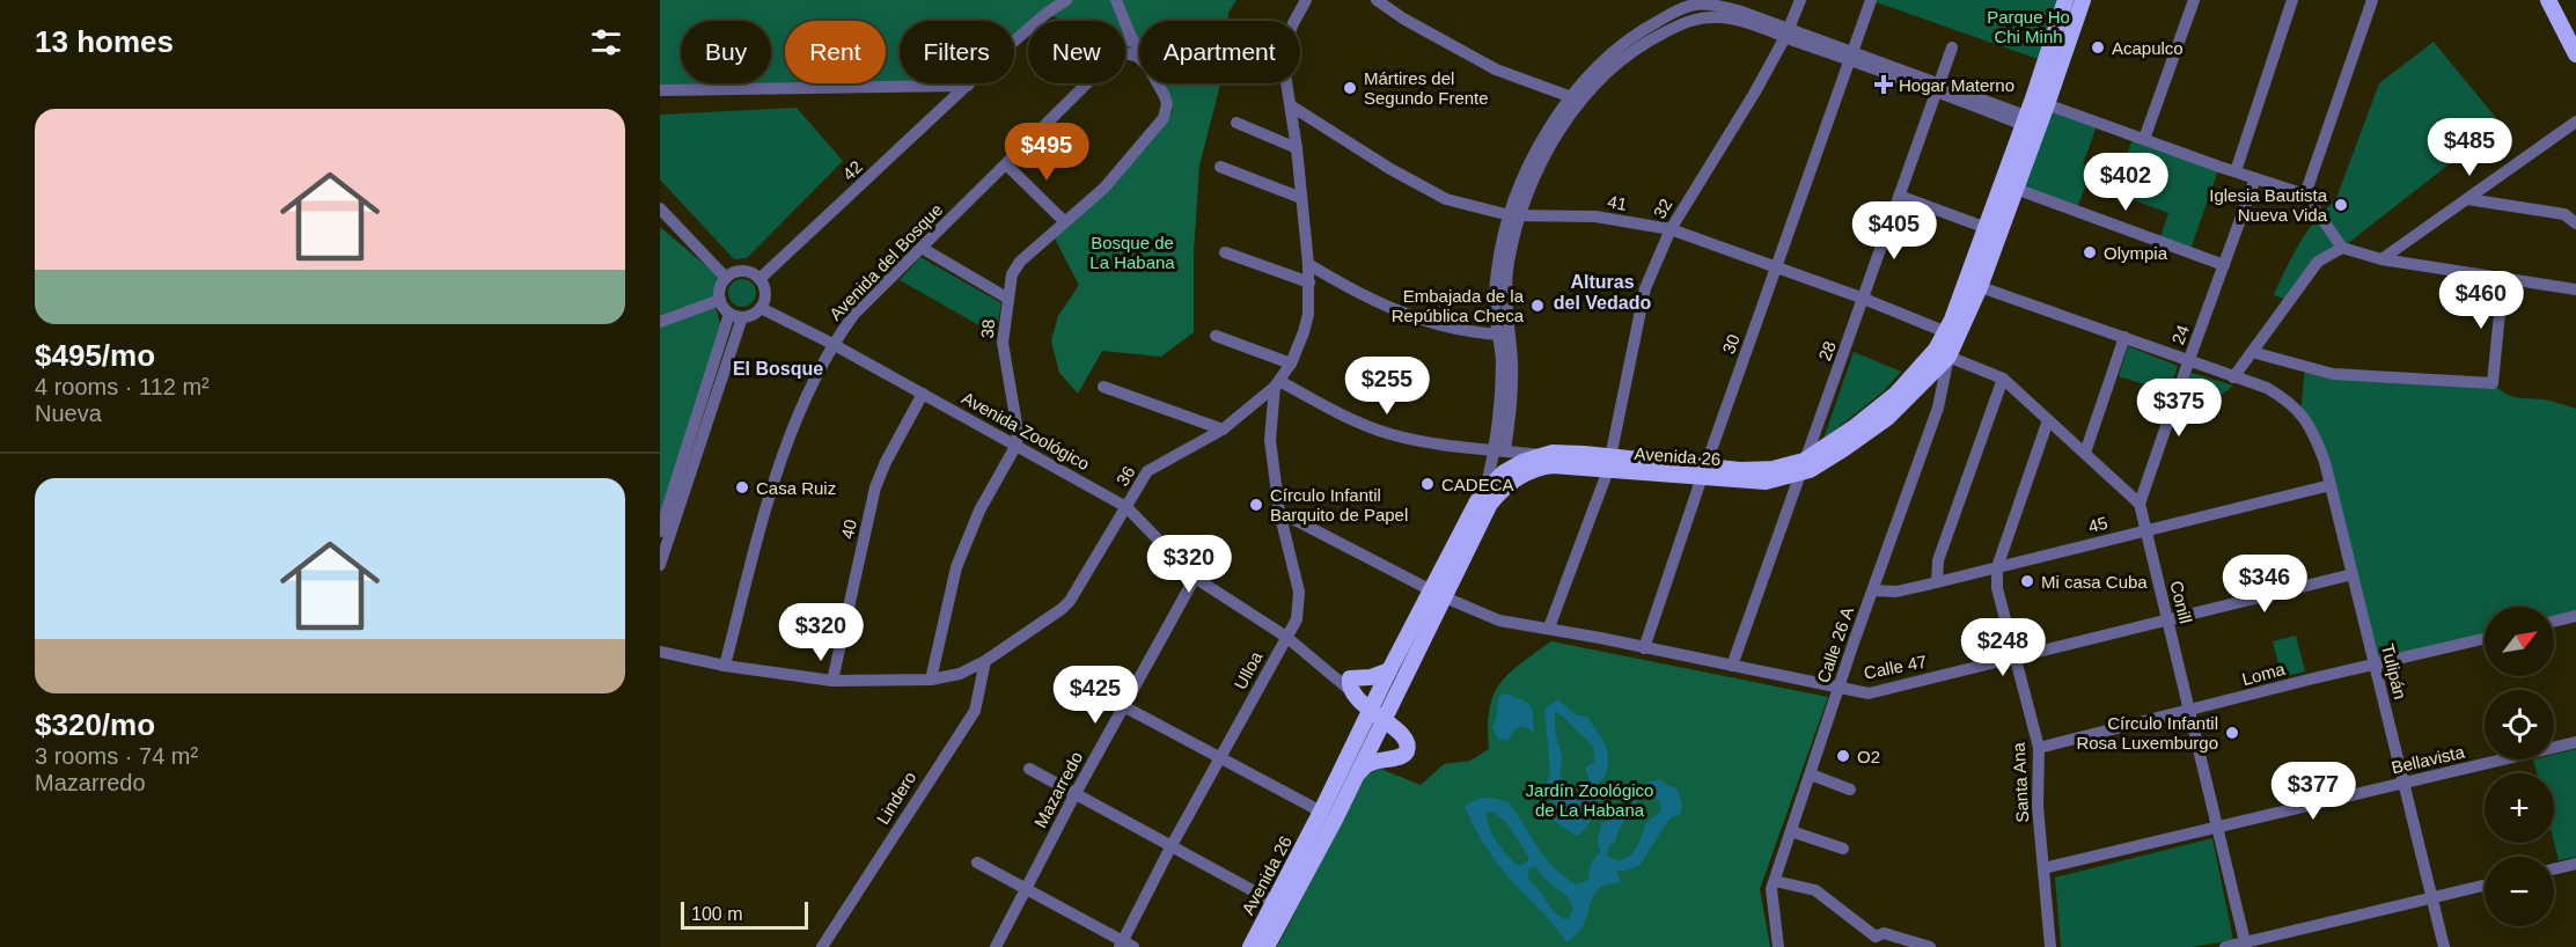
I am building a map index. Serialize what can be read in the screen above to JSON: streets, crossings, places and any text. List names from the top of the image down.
{
  "streets": {
    "main road": ["Avenida 26"],
    "street": [
      "42",
      "41",
      "32",
      "Avenida del Bosque",
      "38",
      "24",
      "30",
      "28",
      "Avenida Zoológico",
      "36",
      "45",
      "40",
      "Conill",
      "Calle 26 A",
      "Calle 47",
      "Ulloa",
      "Tulipán",
      "Loma",
      "Bellavista",
      "Santa Ana",
      "Mazarredo",
      "Lindero"
    ]
  },
  "crossings": [
    ["42", "Avenida Zoológico"],
    ["41", "32"],
    ["41", "30"],
    ["41", "28"],
    ["41", "Avenida 26"],
    ["41", "36"],
    ["32", "Avenida 26"],
    ["32", "Calle 47"],
    ["Avenida del Bosque", "38"],
    ["Avenida del Bosque", "Avenida Zoológico"],
    ["Avenida del Bosque", "36"],
    ["38", "Avenida Zoológico"],
    ["24", "Conill"],
    ["30", "Avenida 26"],
    ["30", "Calle 47"],
    ["28", "Avenida 26"],
    ["28", "Calle 47"],
    ["Avenida Zoológico", "36"],
    ["Avenida Zoológico", "40"],
    ["Avenida Zoológico", "Ulloa"],
    ["Avenida Zoológico", "Mazarredo"],
    ["Avenida 26", "Calle 26 A"],
    ["Avenida 26", "Calle 47"],
    ["36", "40"],
    ["36", "Ulloa"],
    ["36", "Lindero"],
    ["45", "Conill"],
    ["45", "Calle 26 A"],
    ["45", "Tulipán"],
    ["45", "Santa Ana"],
    ["Conill", "Calle 47"],
    ["Conill", "Loma"],
    ["Conill", "Bellavista"],
    ["Calle 26 A", "Calle 47"],
    ["Calle 47", "Ulloa"],
    ["Calle 47", "Tulipán"],
    ["Calle 47", "Santa Ana"],
    ["Tulipán", "Loma"],
    ["Tulipán", "Bellavista"],
    ["Loma", "Santa Ana"],
    ["Bellavista", "Santa Ana"]
  ],
  "districts": ["Alturas del Vedado", "El Bosque"],
  "parks": ["Parque Ho Chi Minh", "Bosque de La Habana", "Jardín Zoológico de La Habana"],
  "places": {
    "other": [
      "Acapulco",
      "Mártires del Segundo Frente",
      "Iglesia Bautista Nueva Vida",
      "Olympia",
      "Embajada de la República Checa",
      "CADECA",
      "Casa Ruiz",
      "Círculo Infantil Barquito de Papel",
      "Mi casa Cuba",
      "Círculo Infantil Rosa Luxemburgo",
      "O2"
    ],
    "health": ["Hogar Materno"]
  },
  "scale_bar": "100 m",
  "north": "top right",
  "page": {
    "heading": "13 homes",
    "chip": [
      "Buy",
      "Rent",
      "Filters",
      "New",
      "Apartment"
    ],
    "list": [
      {
        "name": "$495/mo",
        "note": "4 rooms · 112 m² · Nueva"
      },
      {
        "name": "$320/mo",
        "note": "3 rooms · 74 m² · Mazarredo"
      }
    ],
    "price": [
      "$485",
      "$495",
      "$402",
      "$405",
      "$460",
      "$255",
      "$375",
      "$320",
      "$346",
      "$320",
      "$248",
      "$425",
      "$377"
    ],
    "map_buttons": ["+", "−"],
    "scale": "100 m"
  }
}
